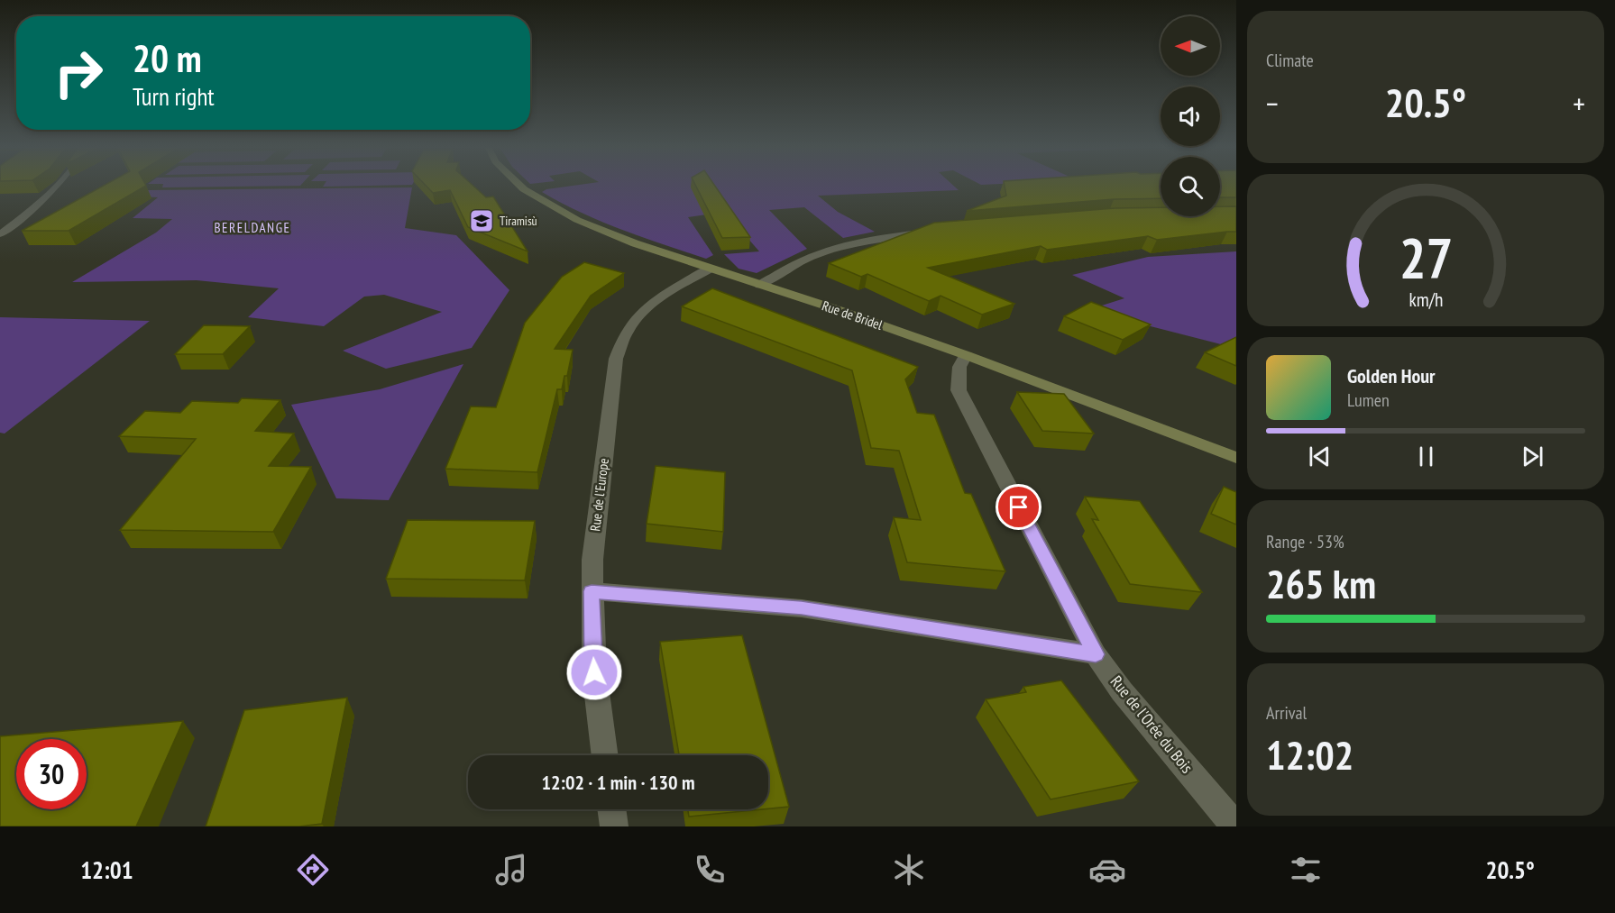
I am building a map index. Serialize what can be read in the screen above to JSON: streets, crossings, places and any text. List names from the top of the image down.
{
  "streets": {
    "main road": ["Rue de Bridel"],
    "street": ["Rue de l'Europe", "Rue de l'Orée du Bois"]
  },
  "crossings": [
    ["Rue de Bridel", "Rue de l'Europe"],
    ["Rue de Bridel", "Rue de l'Orée du Bois"]
  ],
  "districts": ["BERELDANGE"],
  "places": {
    "school or university": ["Tiramisù"]
  },
  "north": "left",
  "page": {
    "tile": [
      "Climate",
      ["Range · 53%", "265 km"],
      ["Arrival", "12:02"]
    ],
    "turn": ["20 m", "Turn right"],
    "heat": ["−", "20.5°", "+"],
    "song": ["Golden Hour", "Lumen"],
    "limit": "30",
    "trip": "12:02 · 1 min · 130 m",
    "tabs": ["12:01", "20.5°"],
    "gauge": ["27", "km/h"]
  }
}
